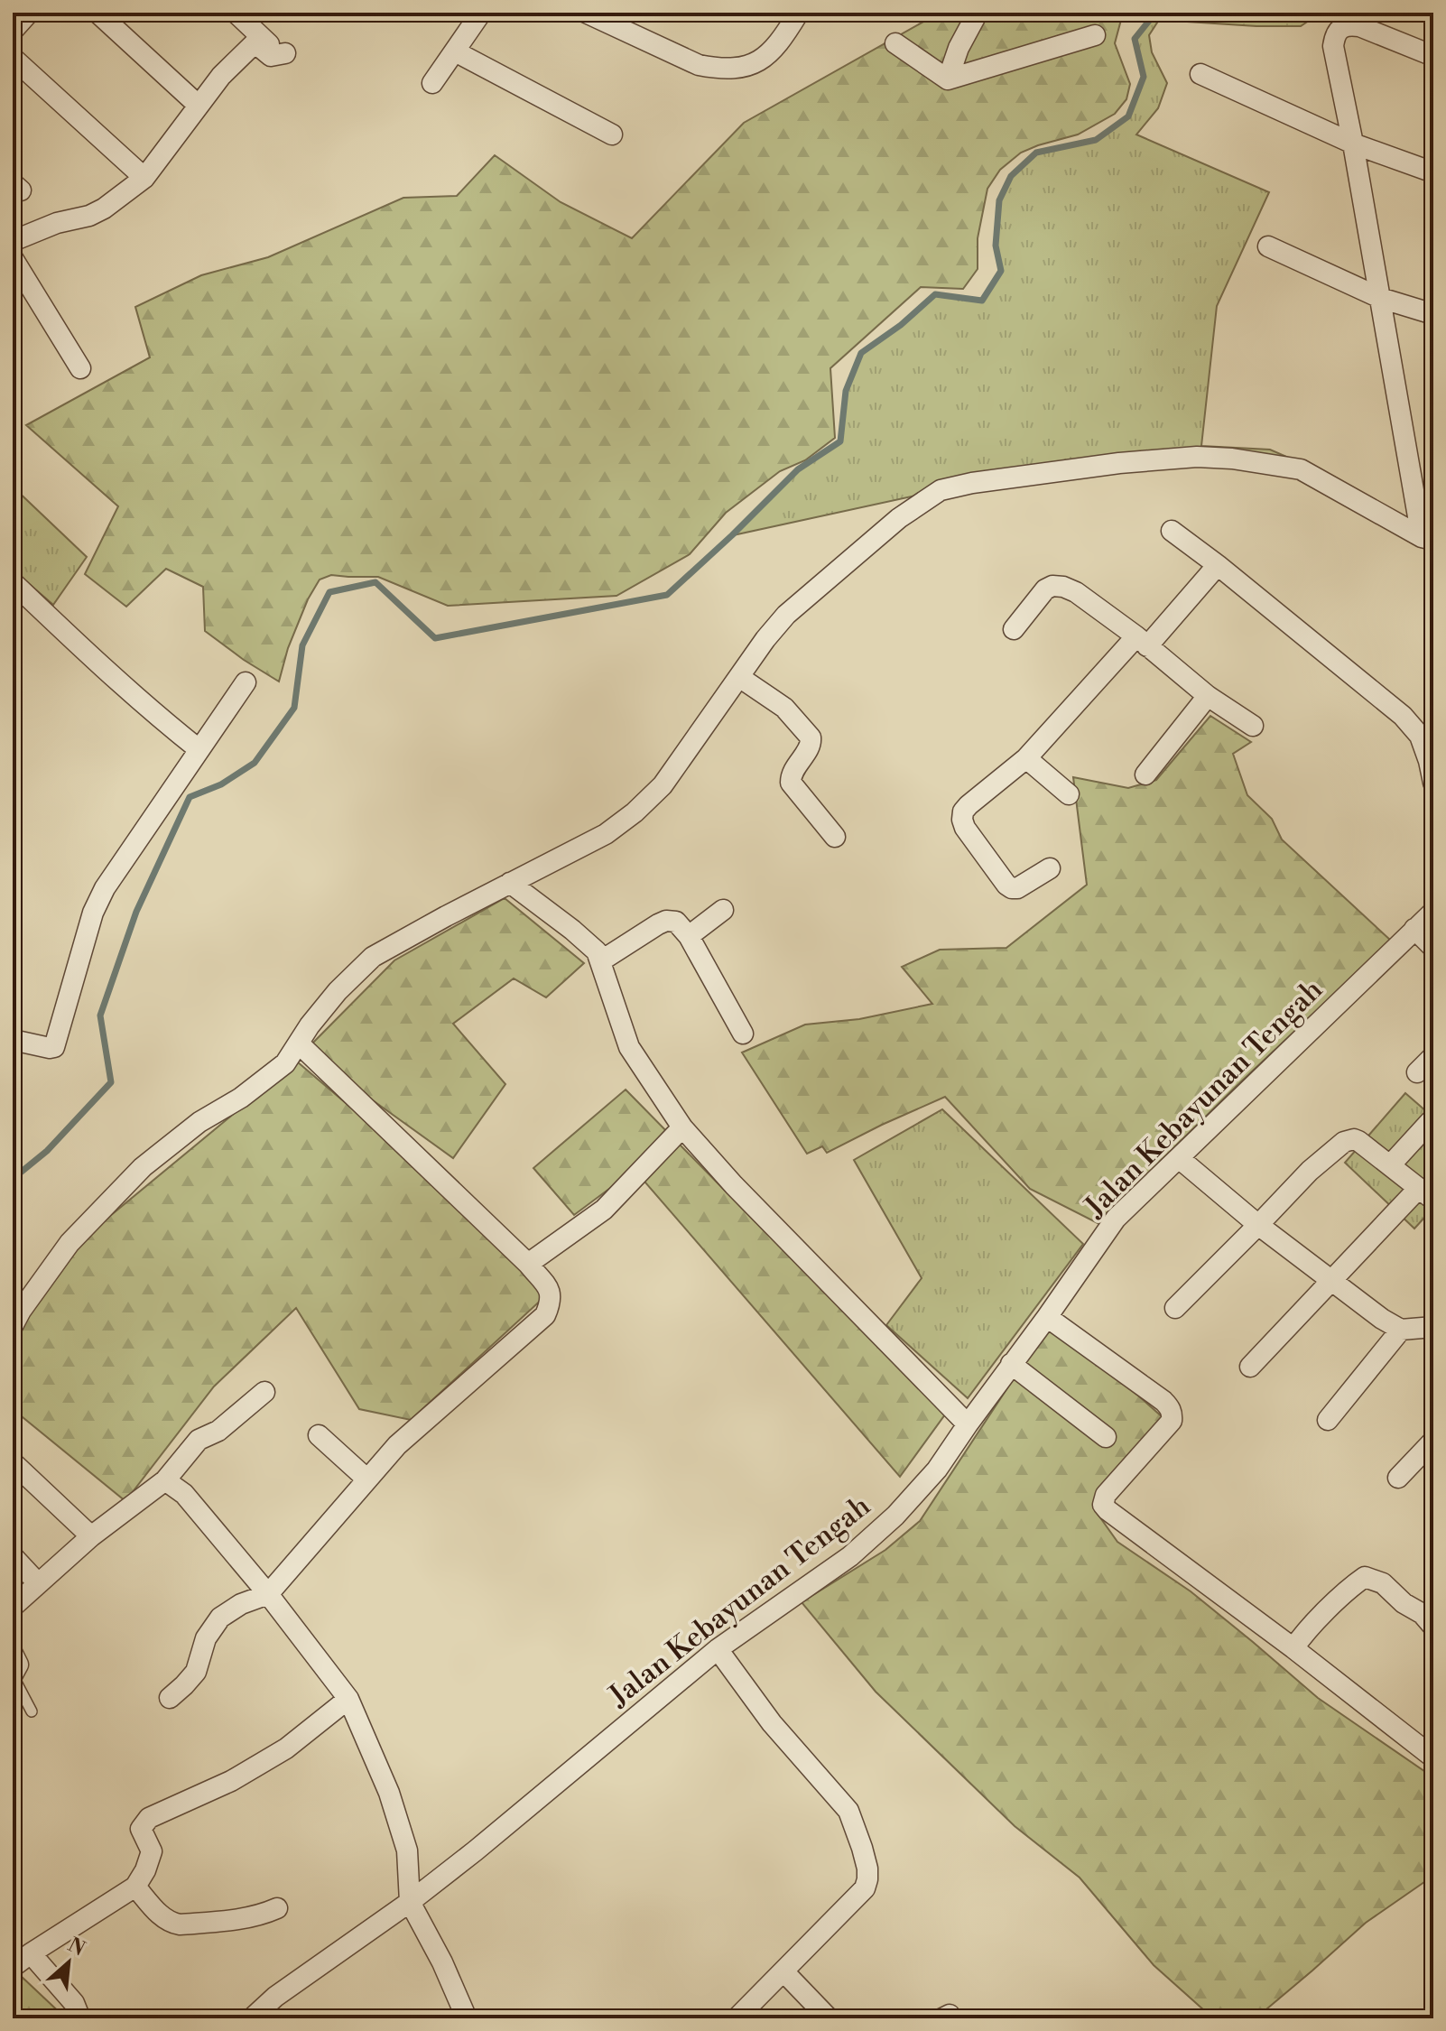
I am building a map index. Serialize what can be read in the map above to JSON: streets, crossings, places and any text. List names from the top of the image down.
{
  "streets": {
    "street": ["Jalan Kebayunan Tengah"]
  },
  "north": "top right"
}
